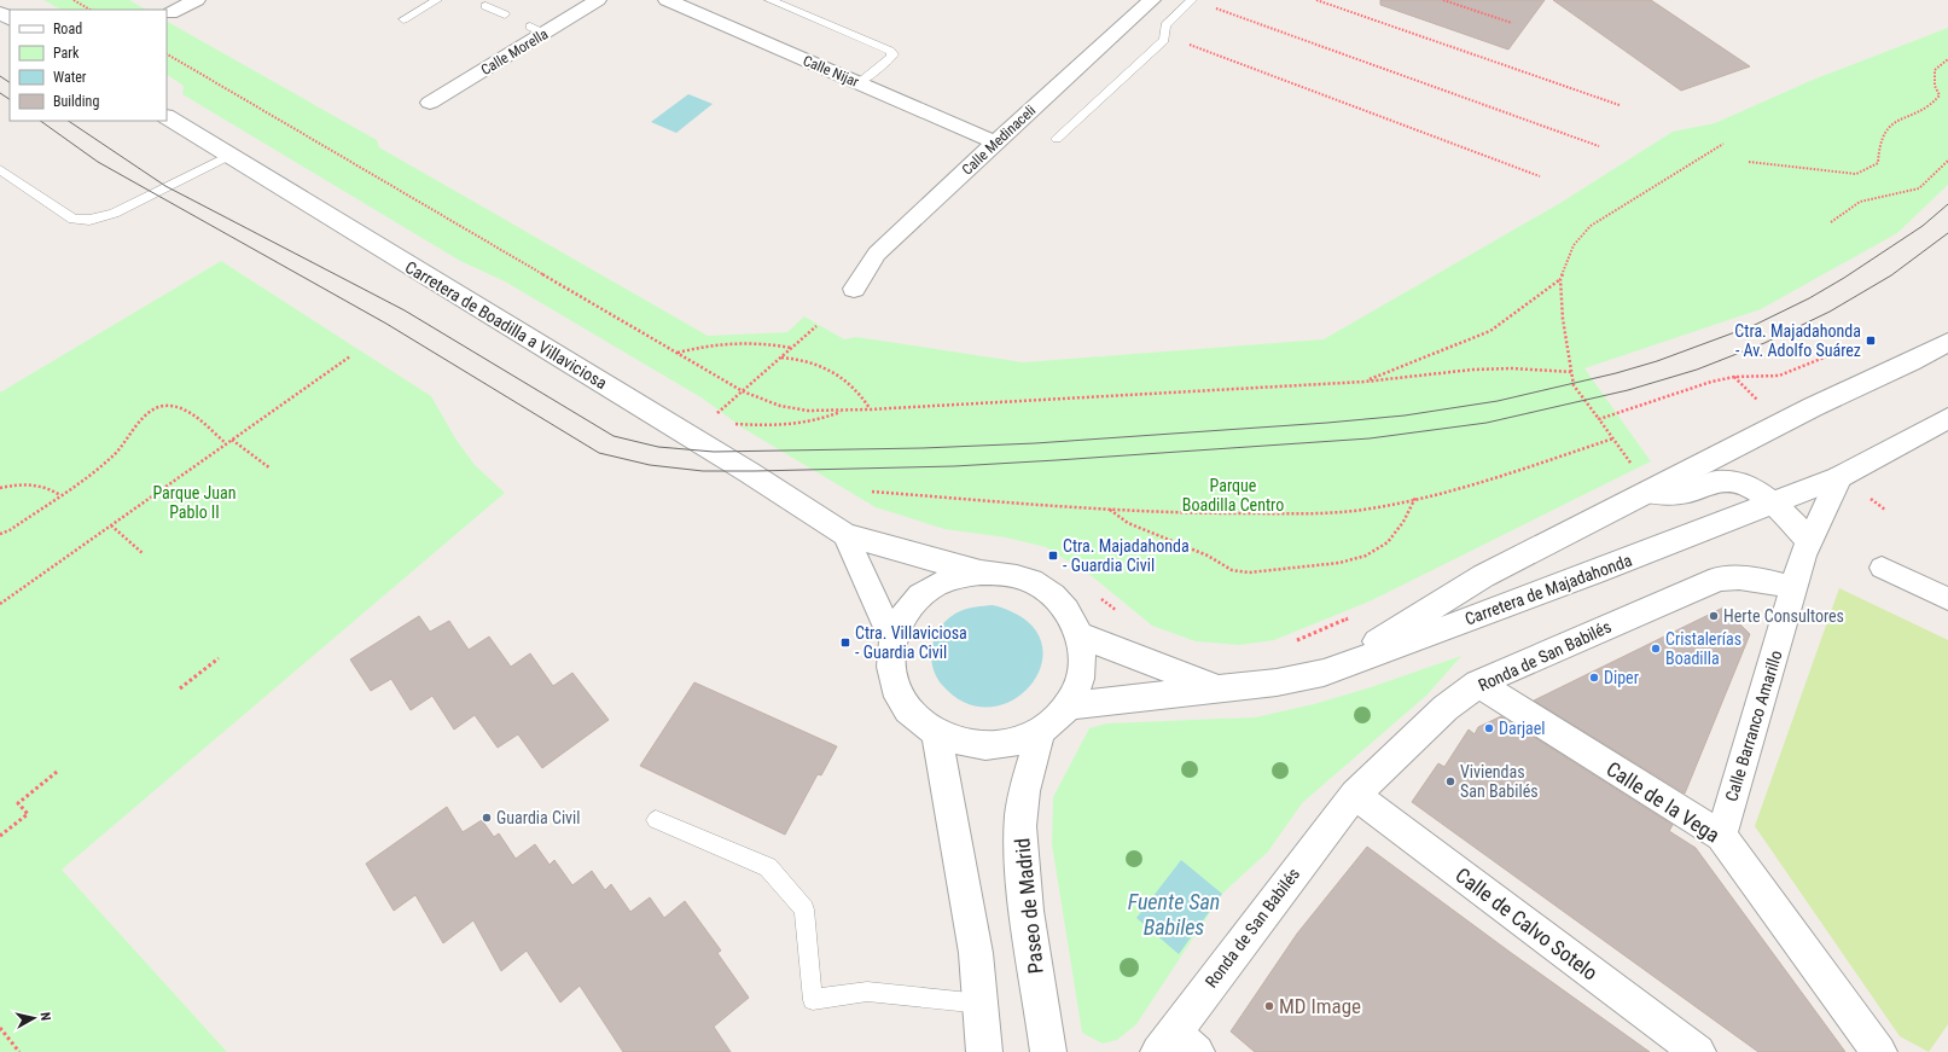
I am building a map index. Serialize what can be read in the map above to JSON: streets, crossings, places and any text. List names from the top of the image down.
{
  "streets": {
    "street": [
      "Calle Morella",
      "Calle Nijar",
      "Calle Medinaceli",
      "Carretera de Boadilla a Villaviciosa",
      "Carretera de Majadahonda",
      "Ronda de San Babilés",
      "Calle Barranco Amarillo",
      "Calle de la Vega",
      "Paseo de Madrid",
      "Calle de Calvo Sotelo"
    ]
  },
  "crossings": [
    ["Calle Nijar", "Calle Medinaceli"],
    ["Ronda de San Babilés", "Calle Barranco Amarillo"],
    ["Ronda de San Babilés", "Calle de la Vega"],
    ["Ronda de San Babilés", "Calle de Calvo Sotelo"],
    ["Calle Barranco Amarillo", "Calle de la Vega"]
  ],
  "water": ["Fuente San Babiles"],
  "parks": ["Parque Boadilla Centro", "Parque Juan Pablo II"],
  "places": {
    "transit": ["Ctra. Majadahonda - Av. Adolfo Suárez", "Ctra. Majadahonda - Guardia Civil", "Ctra. Villaviciosa - Guardia Civil"],
    "other": [
      "Herte Consultores",
      "Cristalerías Boadilla",
      "Diper",
      "Darjael",
      "Viviendas San Babilés",
      "Guardia Civil",
      "MD Image"
    ]
  },
  "legend": [
    "Road",
    "Park",
    "Water",
    "Building"
  ],
  "north": "right"
}
